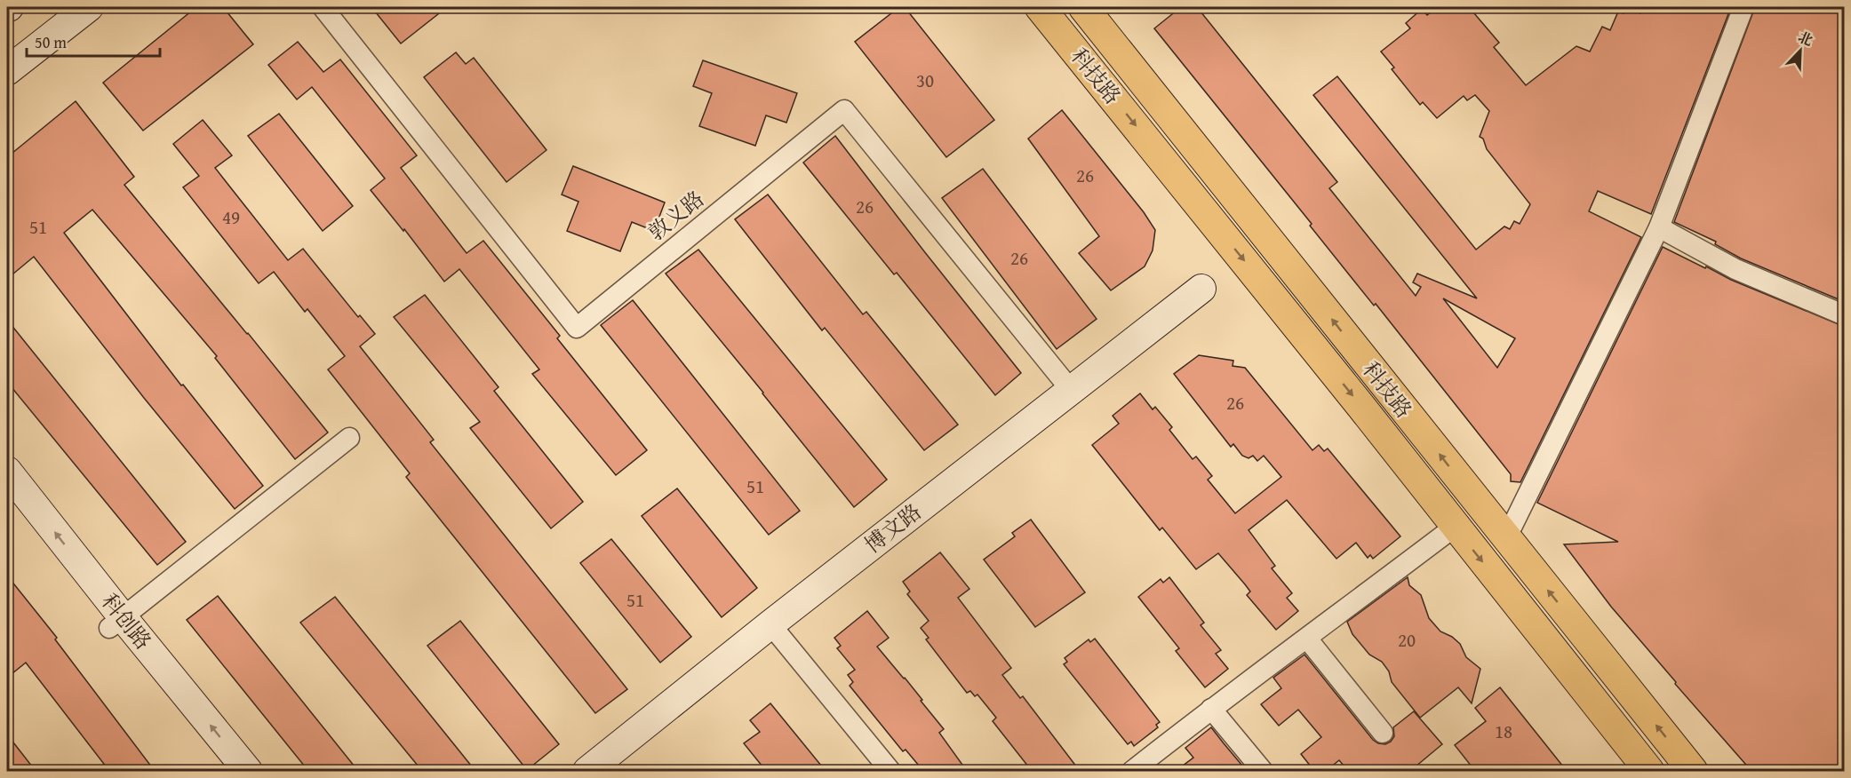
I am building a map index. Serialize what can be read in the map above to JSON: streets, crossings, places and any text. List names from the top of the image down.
{
  "streets": {
    "main road": ["科技路"],
    "street": ["敦义路", "博文路", "科创路"]
  },
  "crossings": [
    ["敦义路", "博文路"]
  ],
  "house_numbers": [
    "30",
    "26",
    "26",
    "49",
    "51",
    "26",
    "26",
    "51",
    "51",
    "20",
    "18"
  ],
  "scale_bar": "50 m",
  "north": "top right"
}
